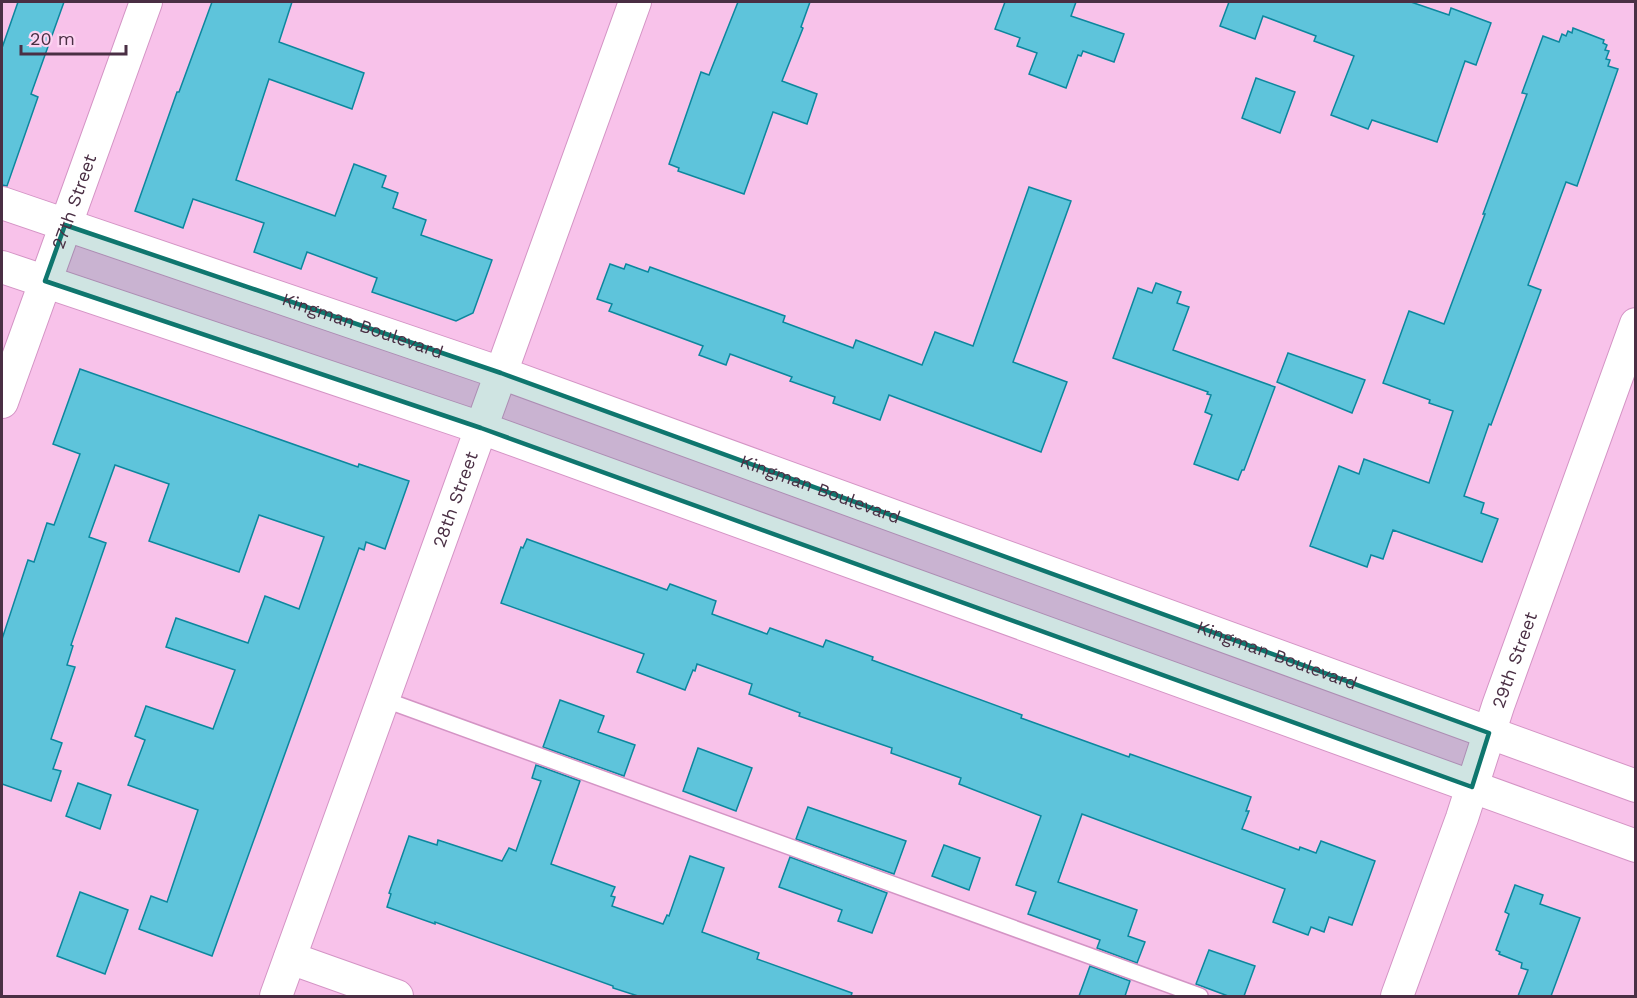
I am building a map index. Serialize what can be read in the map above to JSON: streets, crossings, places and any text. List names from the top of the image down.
{
  "streets": {
    "street": [
      "27th Street",
      "Kingman Boulevard",
      "28th Street",
      "29th Street"
    ]
  },
  "crossings": [
    ["27th Street", "Kingman Boulevard"],
    ["Kingman Boulevard", "28th Street"],
    ["Kingman Boulevard", "29th Street"]
  ],
  "scale_bar": "20 m"
}
